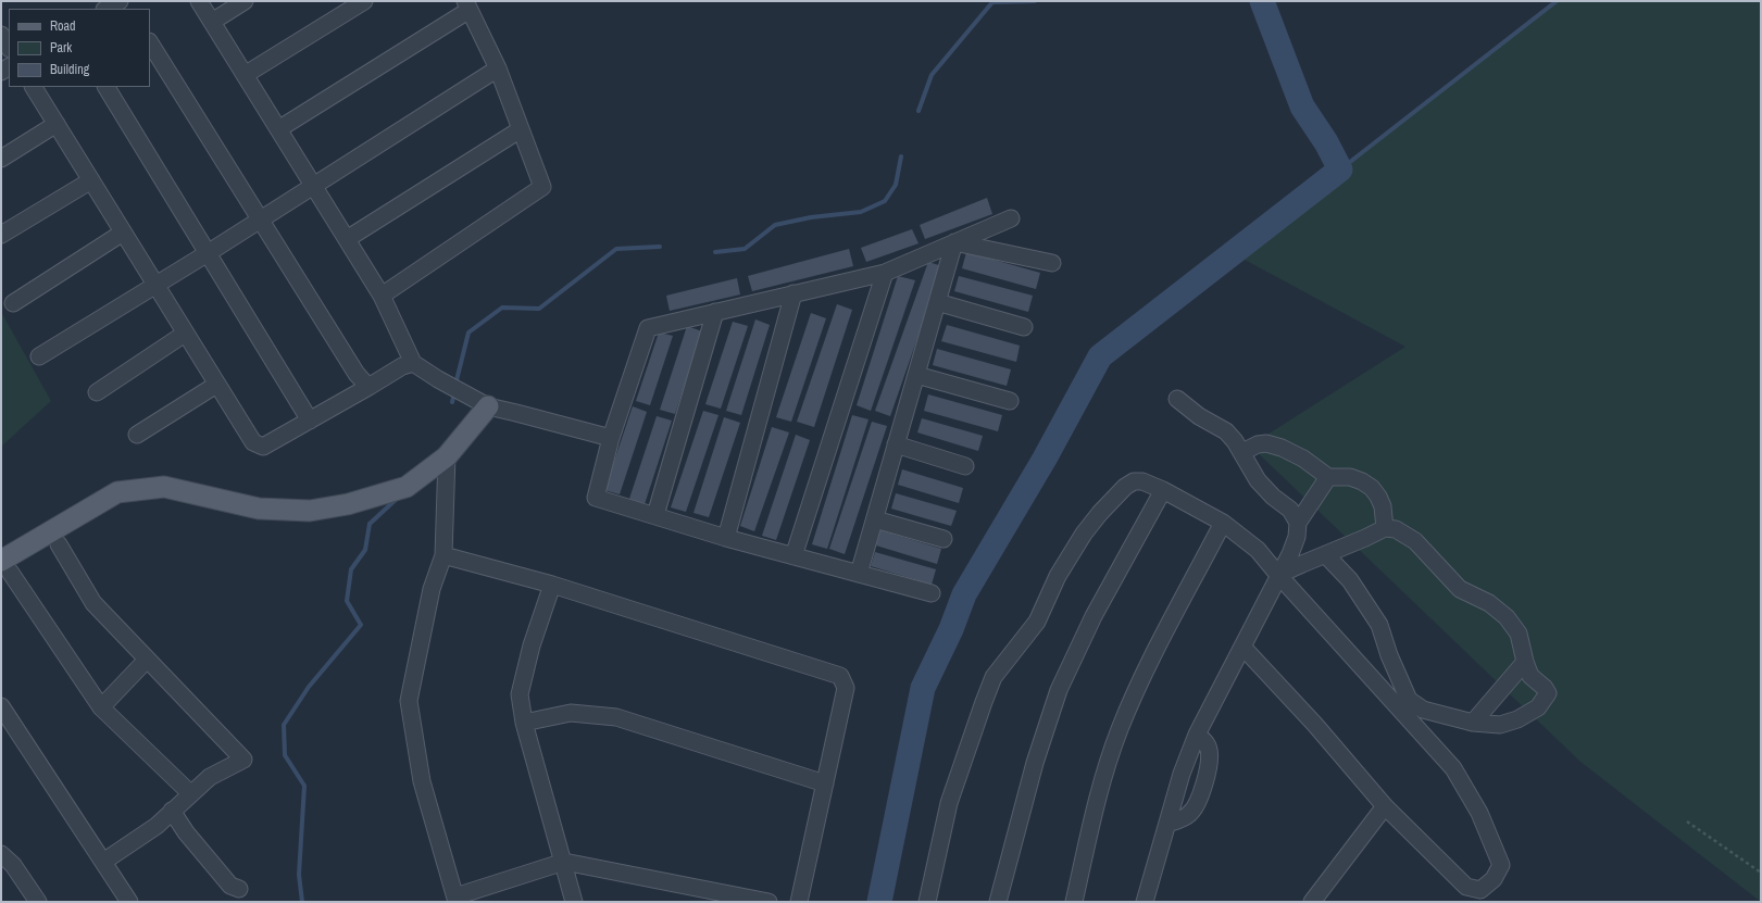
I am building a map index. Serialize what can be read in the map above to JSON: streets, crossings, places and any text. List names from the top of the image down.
{
  "legend": ["Road", "Park", "Building"]
}
